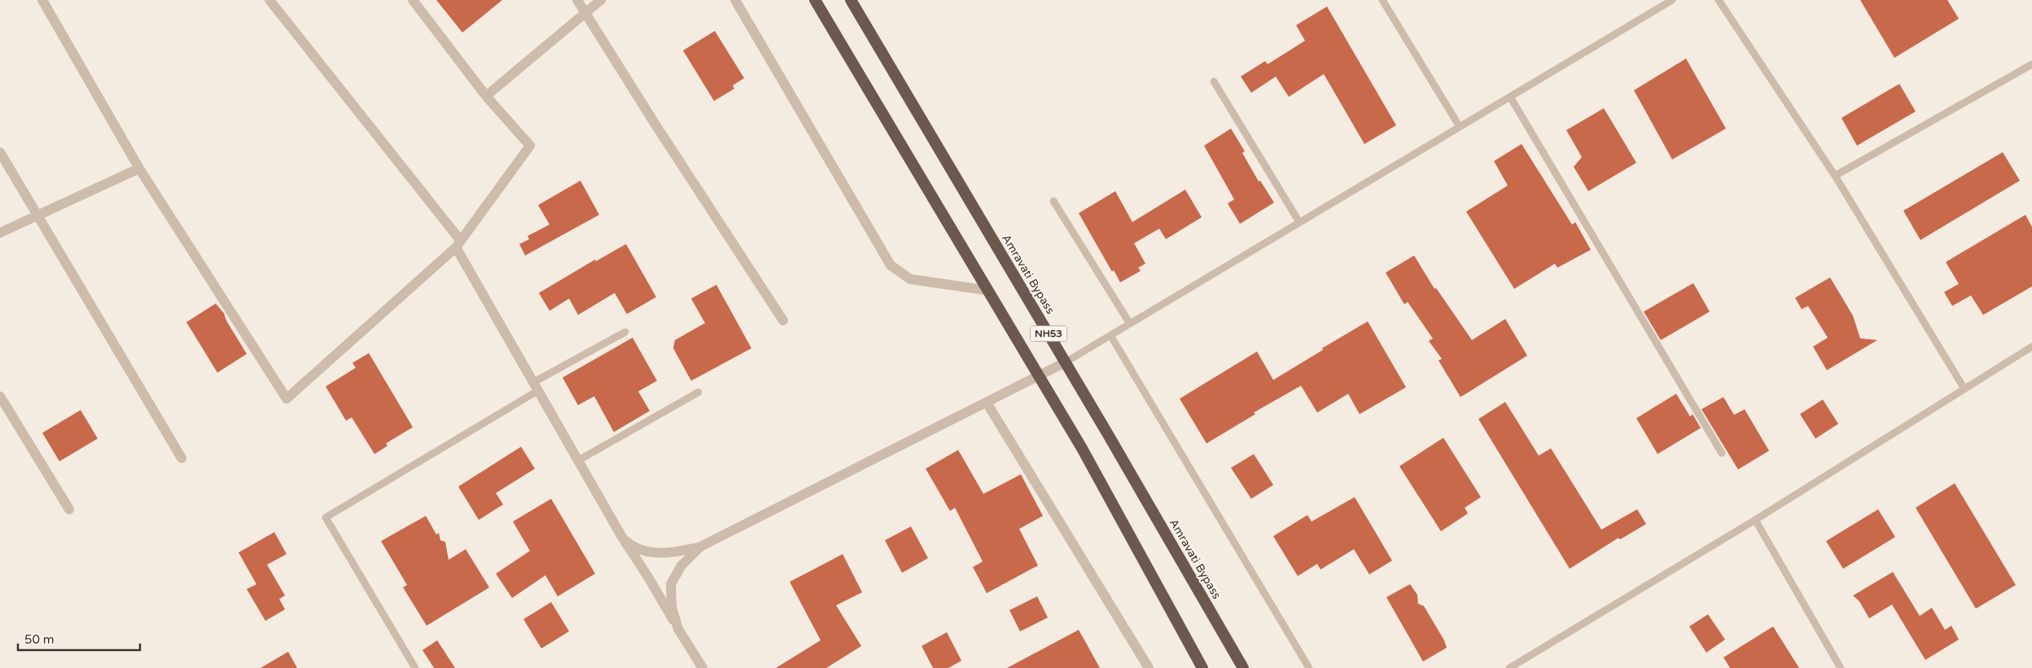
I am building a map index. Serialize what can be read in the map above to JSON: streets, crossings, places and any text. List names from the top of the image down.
{
  "streets": {
    "highway": ["Amravati Bypass", "NH53"]
  },
  "scale_bar": "50 m"
}
